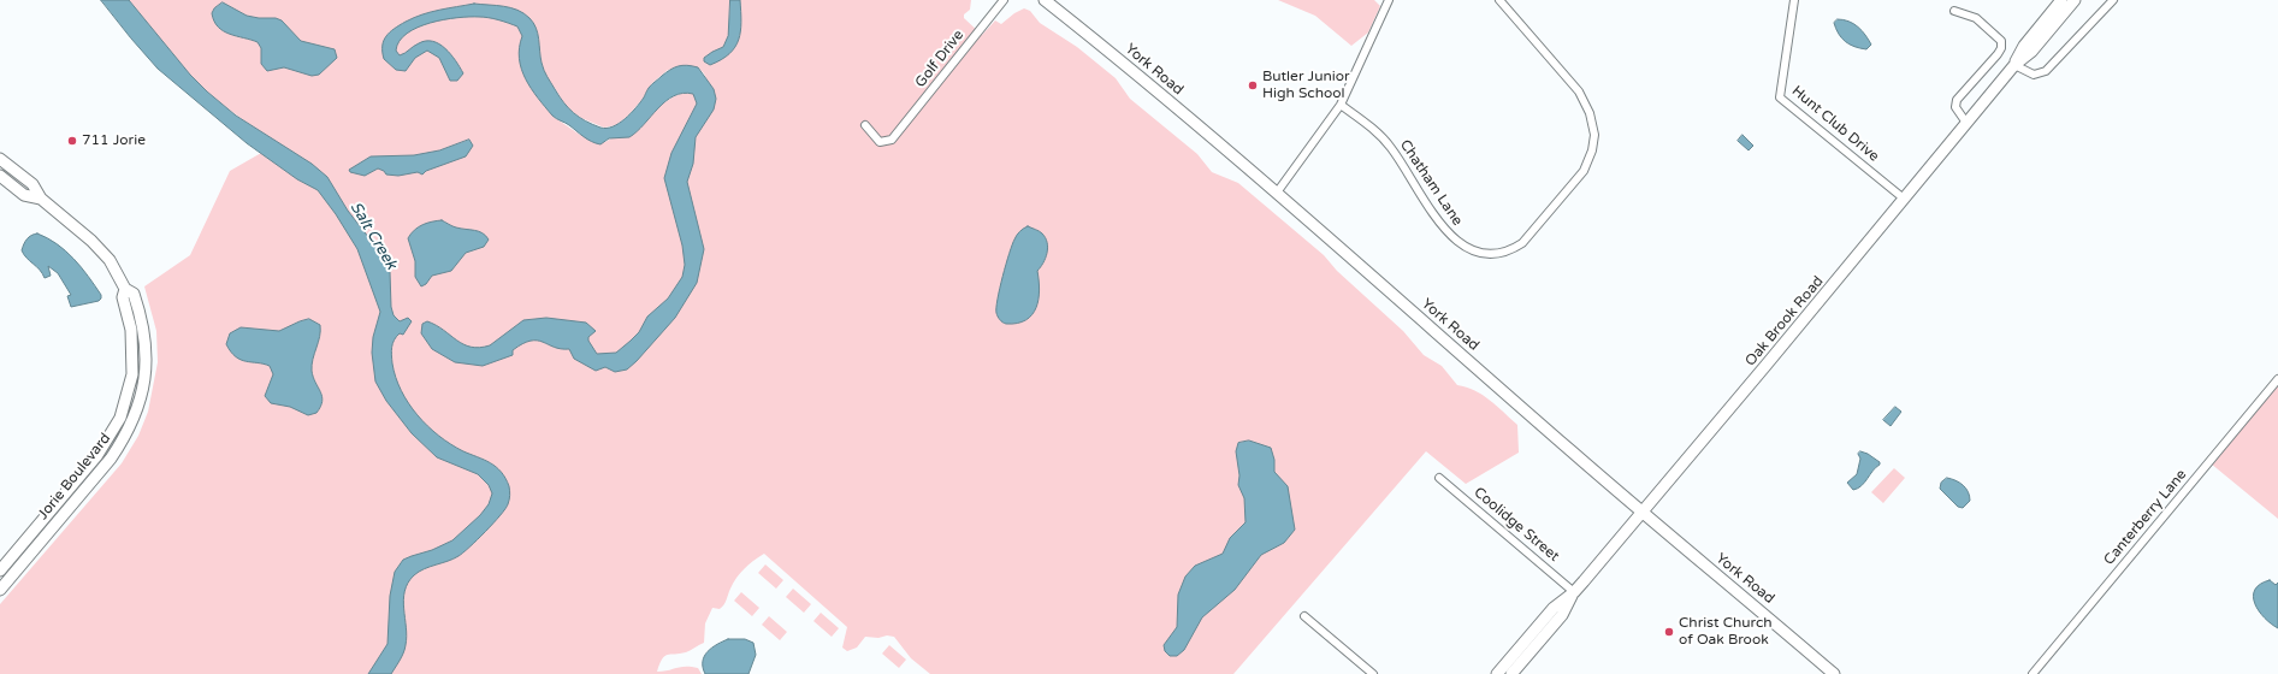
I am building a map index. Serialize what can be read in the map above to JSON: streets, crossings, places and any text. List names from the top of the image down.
{
  "streets": {
    "main road": ["York Road", "Oak Brook Road", "Jorie Boulevard"],
    "street": [
      "Golf Drive",
      "Hunt Club Drive",
      "Chatham Lane",
      "Canterberry Lane",
      "Coolidge Street"
    ]
  },
  "crossings": [
    ["York Road", "Oak Brook Road"],
    ["Hunt Club Drive", "Oak Brook Road"],
    ["Oak Brook Road", "Coolidge Street"]
  ],
  "water": ["Salt Creek"],
  "places": ["Butler Junior High School", "711 Jorie", "Christ Church of Oak Brook"]
}
